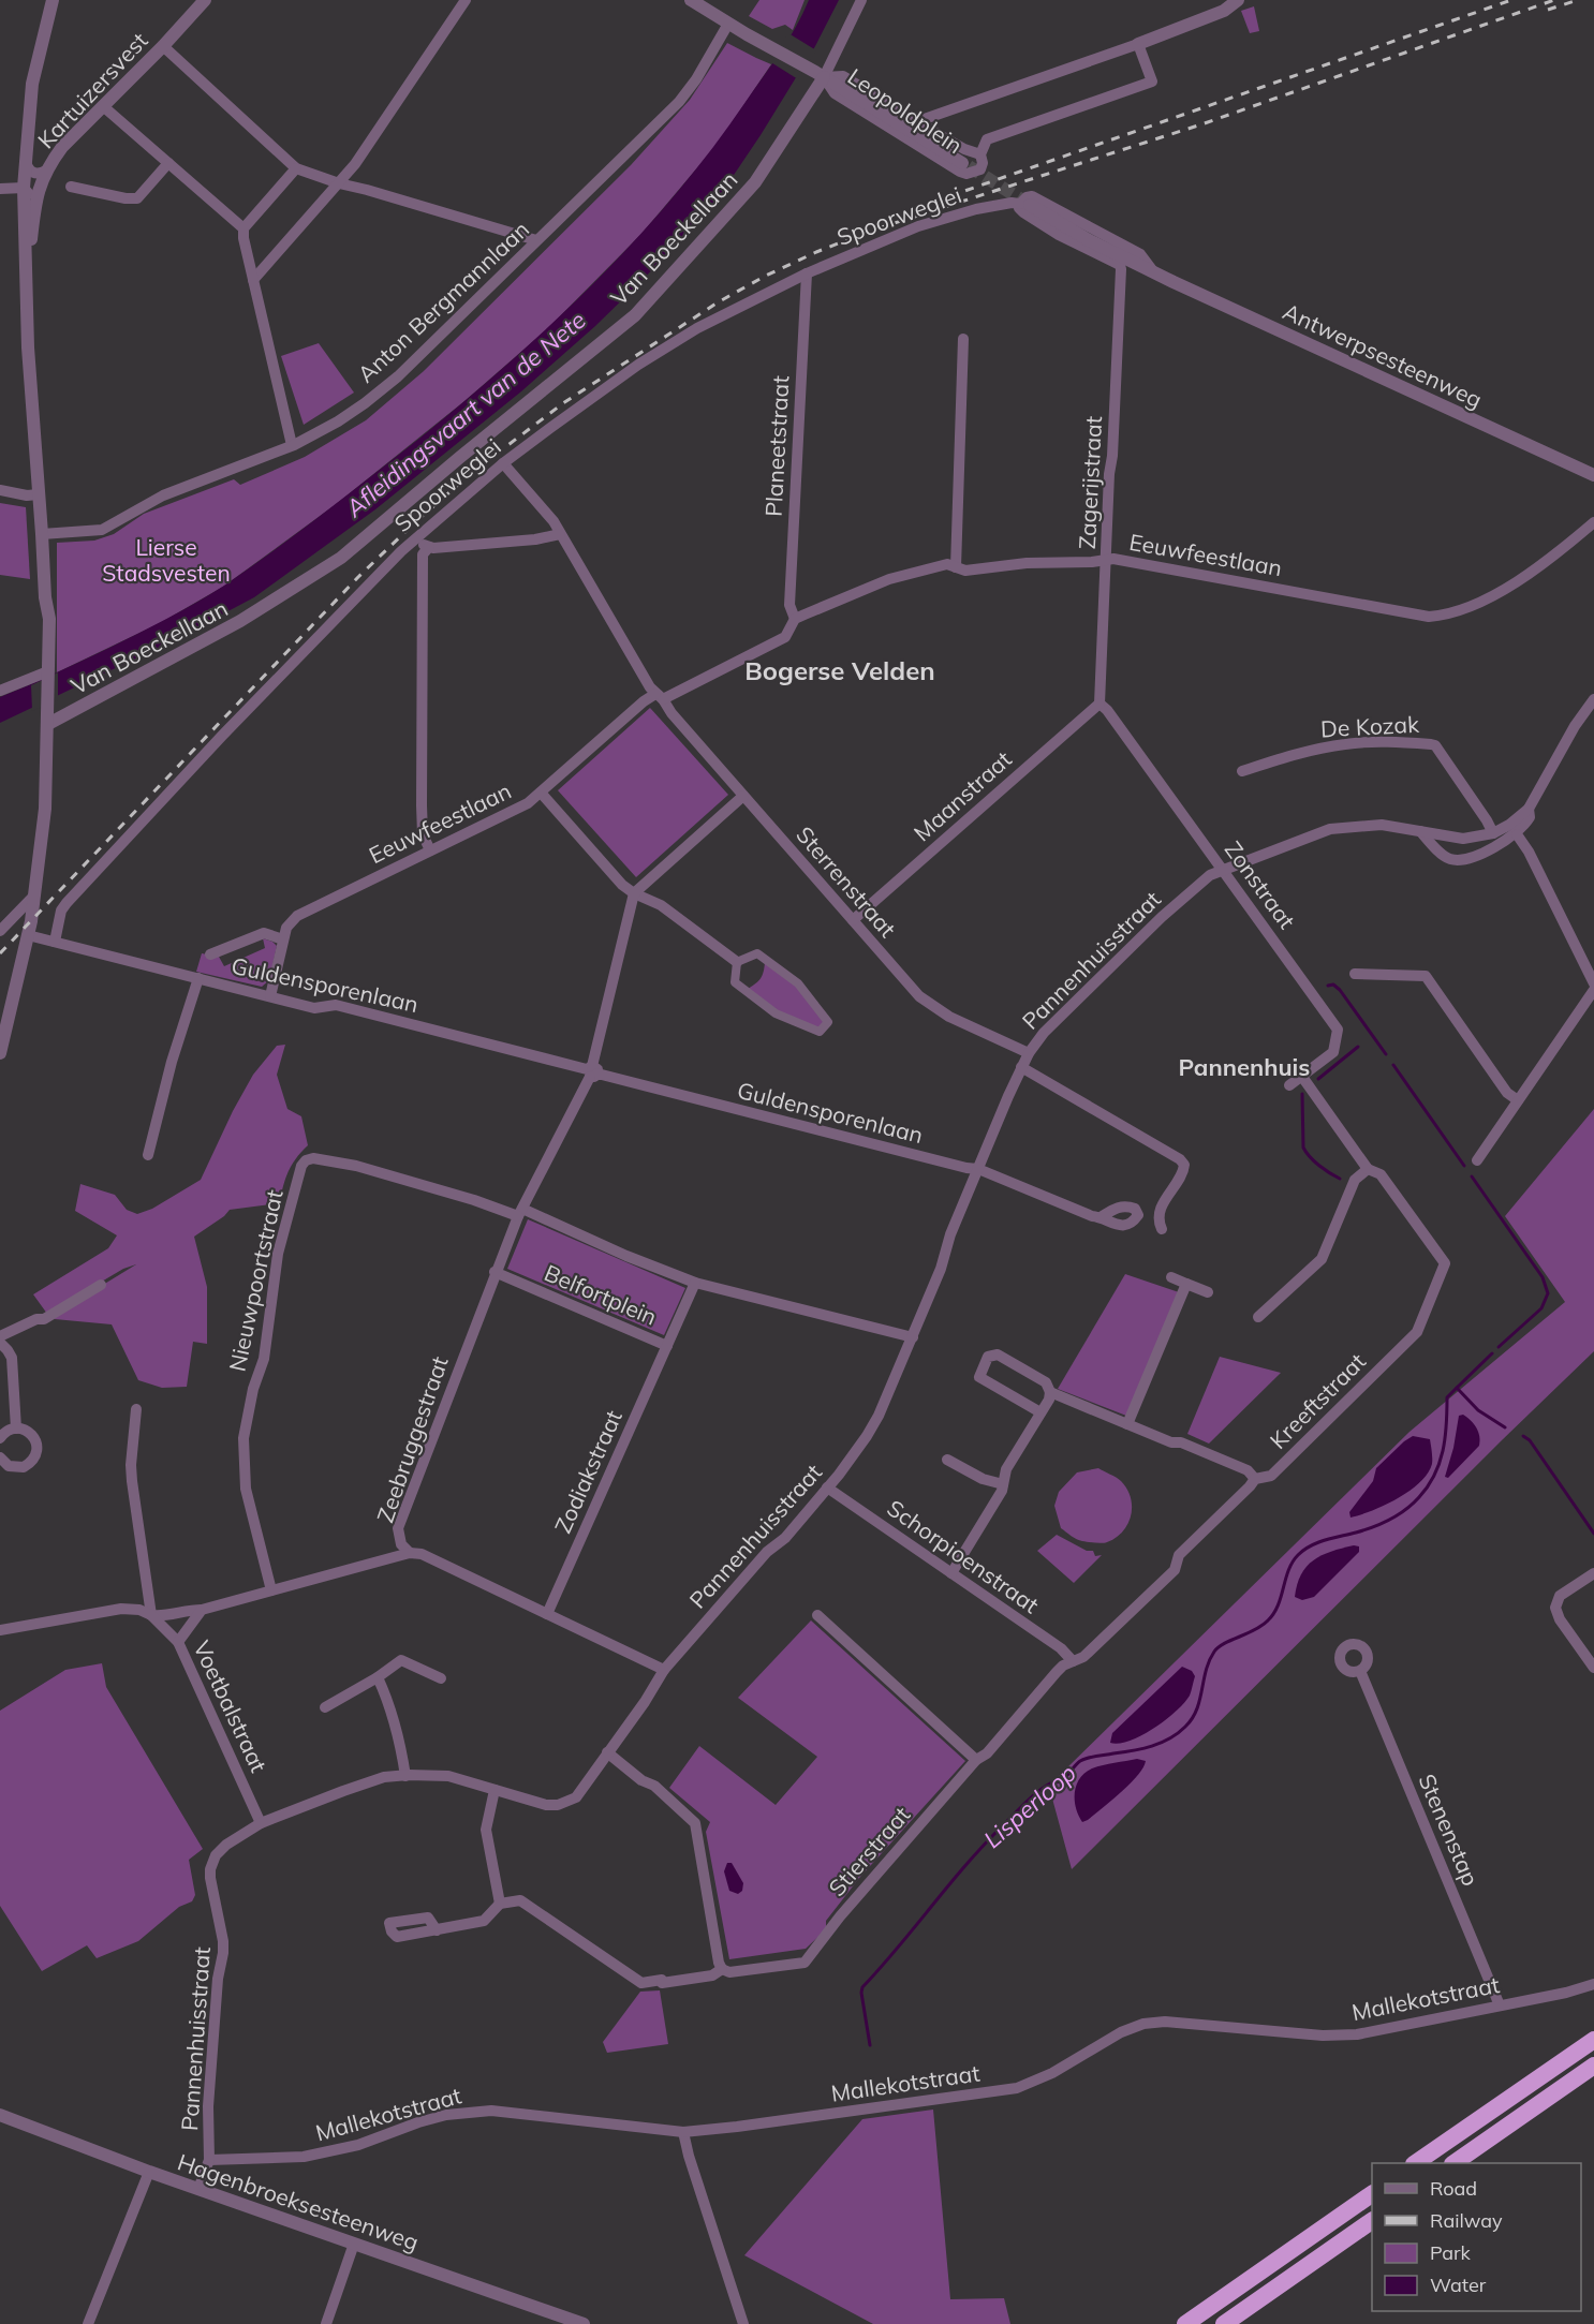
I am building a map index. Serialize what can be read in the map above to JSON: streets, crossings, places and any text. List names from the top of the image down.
{
  "streets": {
    "street": [
      "Kartuizersvest",
      "Leopoldplein",
      "Spoorweglei",
      "Van Boeckellaan",
      "Anton Bergmannlaan",
      "Antwerpsesteenweg",
      "Planeetstraat",
      "Zagerijstraat",
      "Eeuwfeestlaan",
      "De Kozak",
      "Maanstraat",
      "Sterrenstraat",
      "Zonstraat",
      "Pannenhuisstraat",
      "Guldensporenlaan",
      "Nieuwpoortstraat",
      "Belfortplein",
      "Kreeftstraat",
      "Zeebruggestraat",
      "Zodiakstraat",
      "Schorpioenstraat",
      "Voetbalstraat",
      "Stenenstap",
      "Stierstraat",
      "Mallekotstraat",
      "Hagenbroeksesteenweg"
    ]
  },
  "crossings": [
    ["Leopoldplein", "Van Boeckellaan"],
    ["Spoorweglei", "Antwerpsesteenweg"],
    ["Spoorweglei", "Planeetstraat"],
    ["Spoorweglei", "Zagerijstraat"],
    ["Spoorweglei", "Sterrenstraat"],
    ["Spoorweglei", "Guldensporenlaan"],
    ["Antwerpsesteenweg", "Zagerijstraat"],
    ["Planeetstraat", "Eeuwfeestlaan"],
    ["Zagerijstraat", "Eeuwfeestlaan"],
    ["Zagerijstraat", "Maanstraat"],
    ["Zagerijstraat", "Zonstraat"],
    ["Eeuwfeestlaan", "Sterrenstraat"],
    ["Eeuwfeestlaan", "Guldensporenlaan"],
    ["De Kozak", "Pannenhuisstraat"],
    ["Maanstraat", "Sterrenstraat"],
    ["Maanstraat", "Zonstraat"],
    ["Sterrenstraat", "Pannenhuisstraat"],
    ["Zonstraat", "Pannenhuisstraat"],
    ["Zonstraat", "Kreeftstraat"],
    ["Pannenhuisstraat", "Guldensporenlaan"],
    ["Pannenhuisstraat", "Schorpioenstraat"],
    ["Pannenhuisstraat", "Voetbalstraat"],
    ["Pannenhuisstraat", "Mallekotstraat"],
    ["Pannenhuisstraat", "Hagenbroeksesteenweg"],
    ["Guldensporenlaan", "Zeebruggestraat"],
    ["Nieuwpoortstraat", "Belfortplein"],
    ["Nieuwpoortstraat", "Zeebruggestraat"],
    ["Belfortplein", "Zeebruggestraat"],
    ["Belfortplein", "Zodiakstraat"],
    ["Kreeftstraat", "Schorpioenstraat"],
    ["Kreeftstraat", "Stierstraat"],
    ["Zeebruggestraat", "Voetbalstraat"],
    ["Stenenstap", "Mallekotstraat"]
  ],
  "districts": ["Bogerse Velden", "Pannenhuis"],
  "water": ["Afleidingsvaart van de Nete", "Lisperloop"],
  "parks": ["Lierse Stadsvesten"],
  "legend": [
    "Road",
    "Railway",
    "Park",
    "Water"
  ]
}
